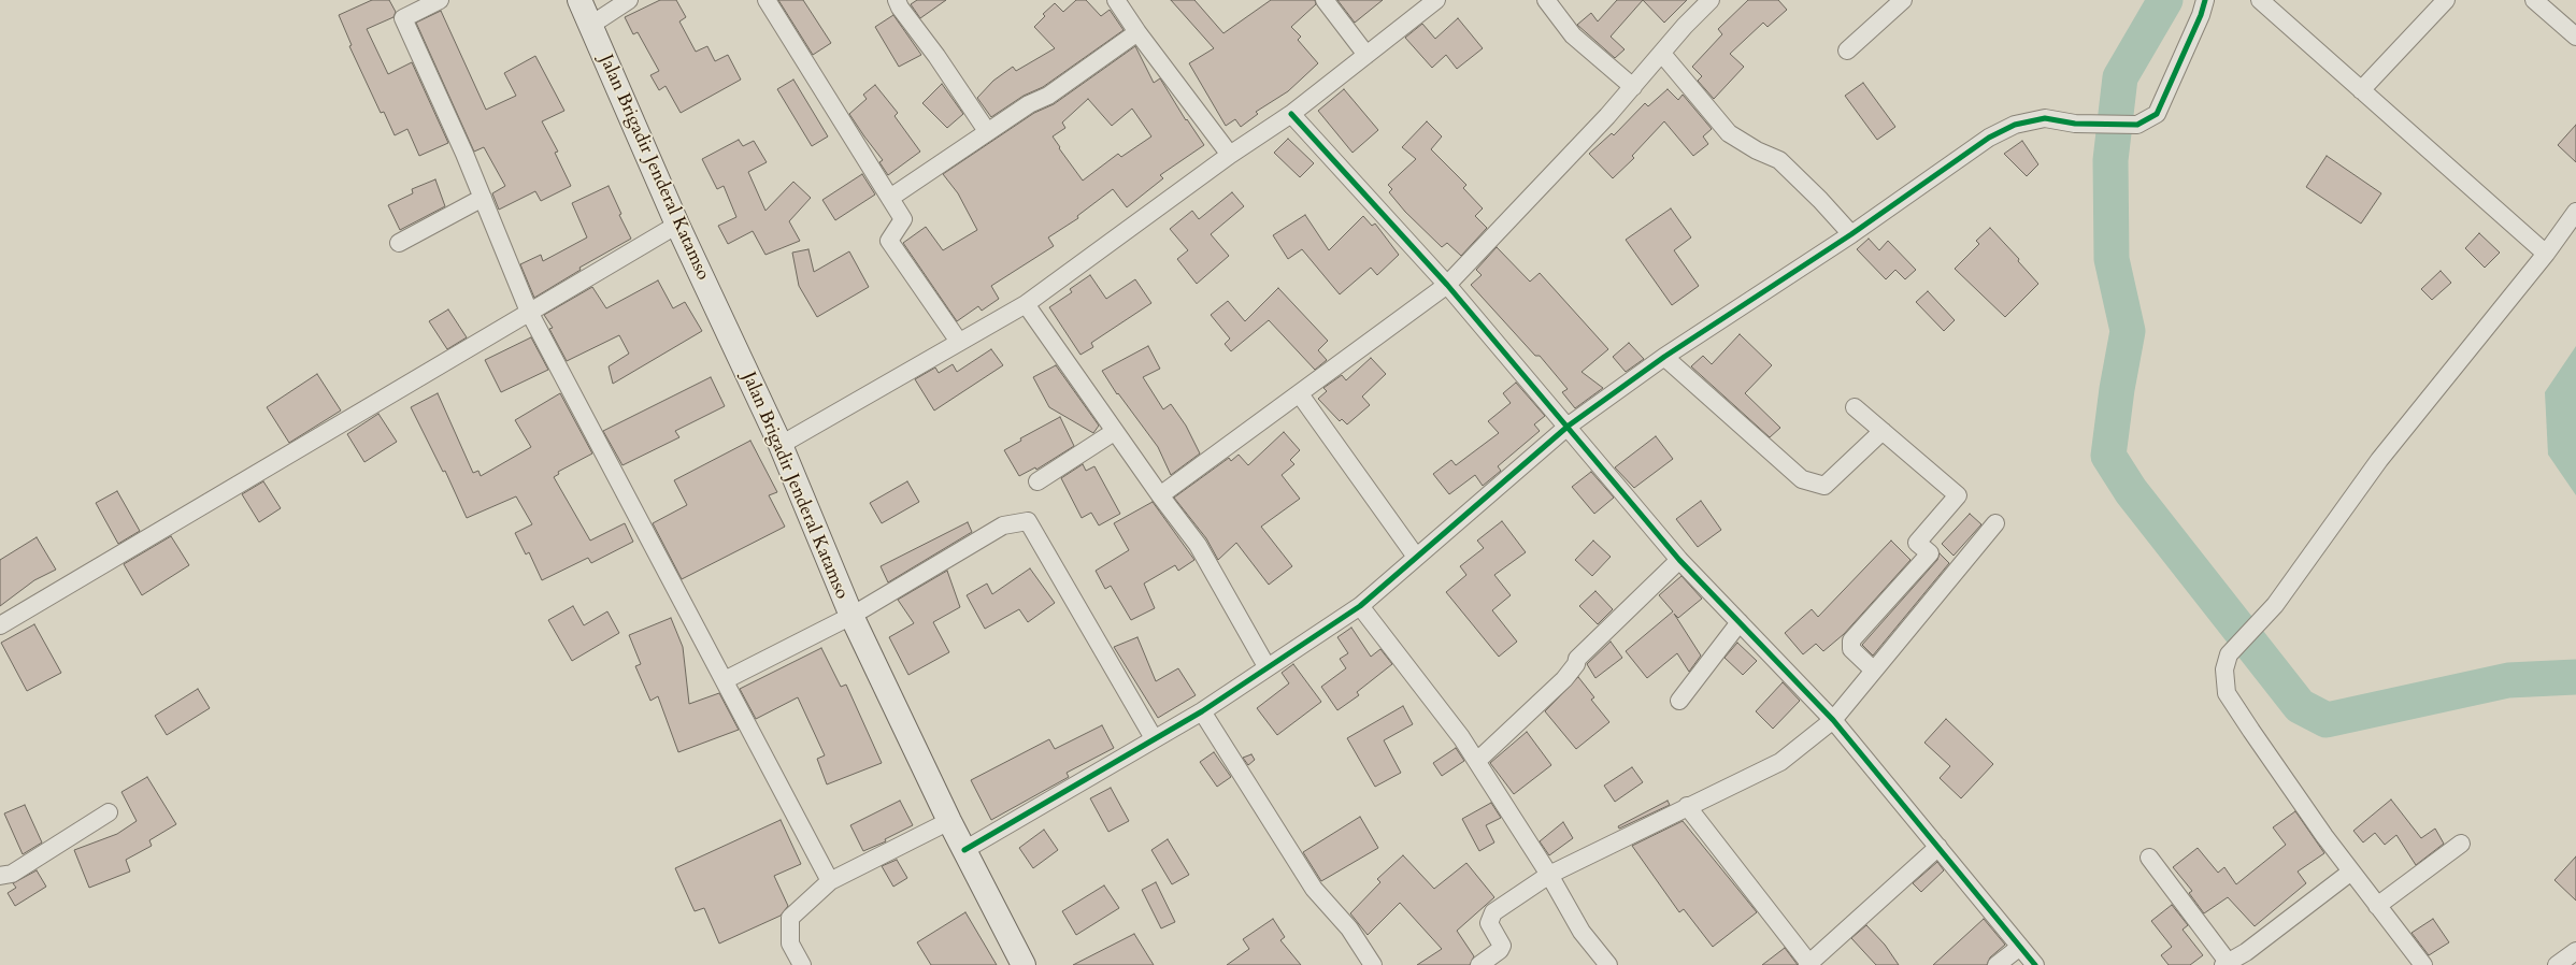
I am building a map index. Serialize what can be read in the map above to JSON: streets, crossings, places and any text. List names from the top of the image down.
{
  "streets": {
    "main road": ["Jalan Brigadir Jenderal Katamso"]
  }
}
